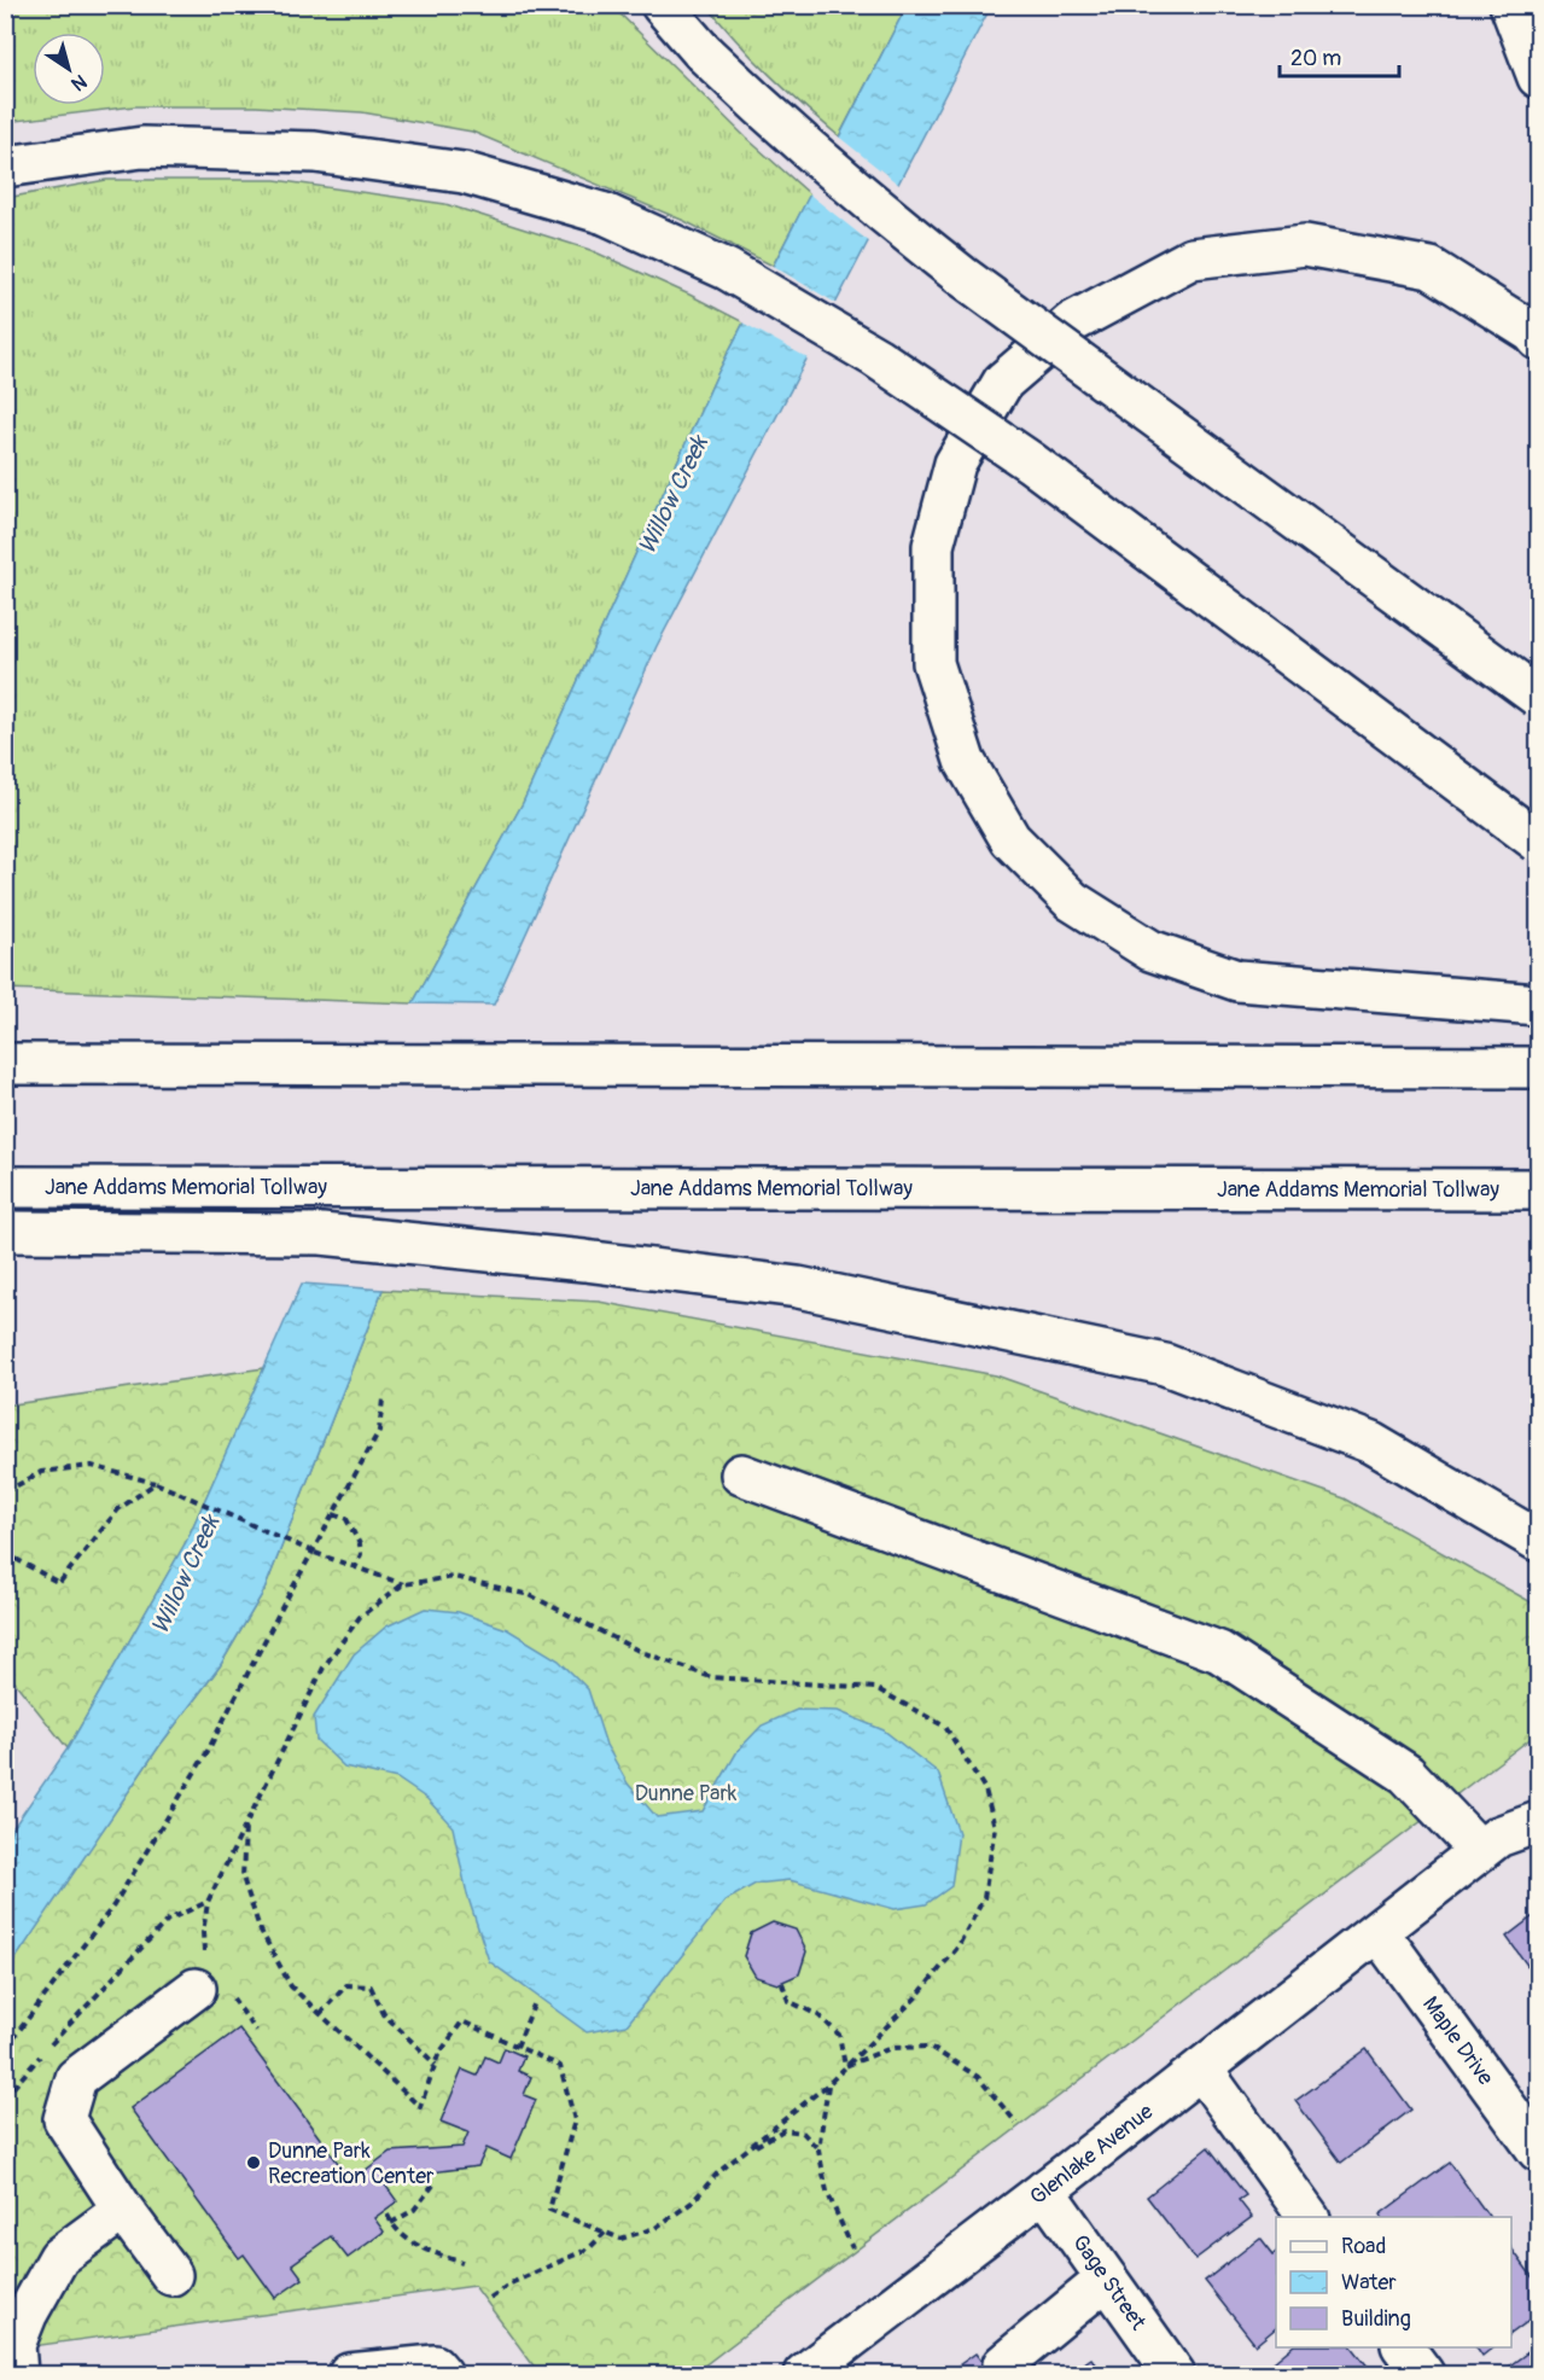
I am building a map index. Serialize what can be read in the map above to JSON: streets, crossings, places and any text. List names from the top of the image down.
{
  "streets": {
    "main road": [
      "Jane Addams Memorial Tollway",
      "Maple Drive",
      "Glenlake Avenue",
      "Gage Street"
    ]
  },
  "crossings": [
    ["Maple Drive", "Glenlake Avenue"],
    ["Glenlake Avenue", "Gage Street"]
  ],
  "water": ["Willow Creek"],
  "parks": ["Dunne Park"],
  "places": ["Dunne Park Recreation Center"],
  "legend": ["Road", "Water", "Building"],
  "scale_bar": "20 m",
  "north": "bottom right"
}
